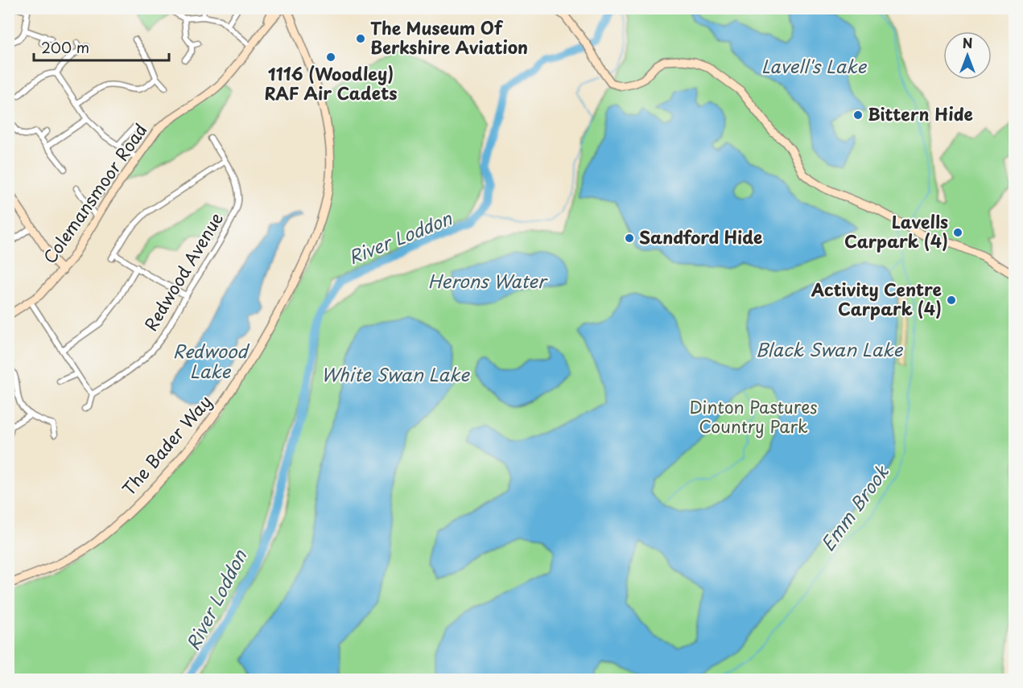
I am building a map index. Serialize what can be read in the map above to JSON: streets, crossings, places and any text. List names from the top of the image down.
{
  "streets": {
    "street": ["Colemansmoor Road", "Redwood Avenue", "The Bader Way"]
  },
  "crossings": [
    ["Colemansmoor Road", "The Bader Way"]
  ],
  "water": [
    "Lavell's Lake",
    "River Loddon",
    "Herons Water",
    "Black Swan Lake",
    "Redwood Lake",
    "White Swan Lake",
    "Emm Brook"
  ],
  "parks": ["Dinton Pastures Country Park"],
  "places": [
    "The Museum Of Berkshire Aviation",
    "1116 (Woodley) RAF Air Cadets",
    "Bittern Hide",
    "Lavells Carpark (4)",
    "Sandford Hide",
    "Activity Centre Carpark (4)"
  ],
  "scale_bar": "200 m",
  "north": "top"
}
